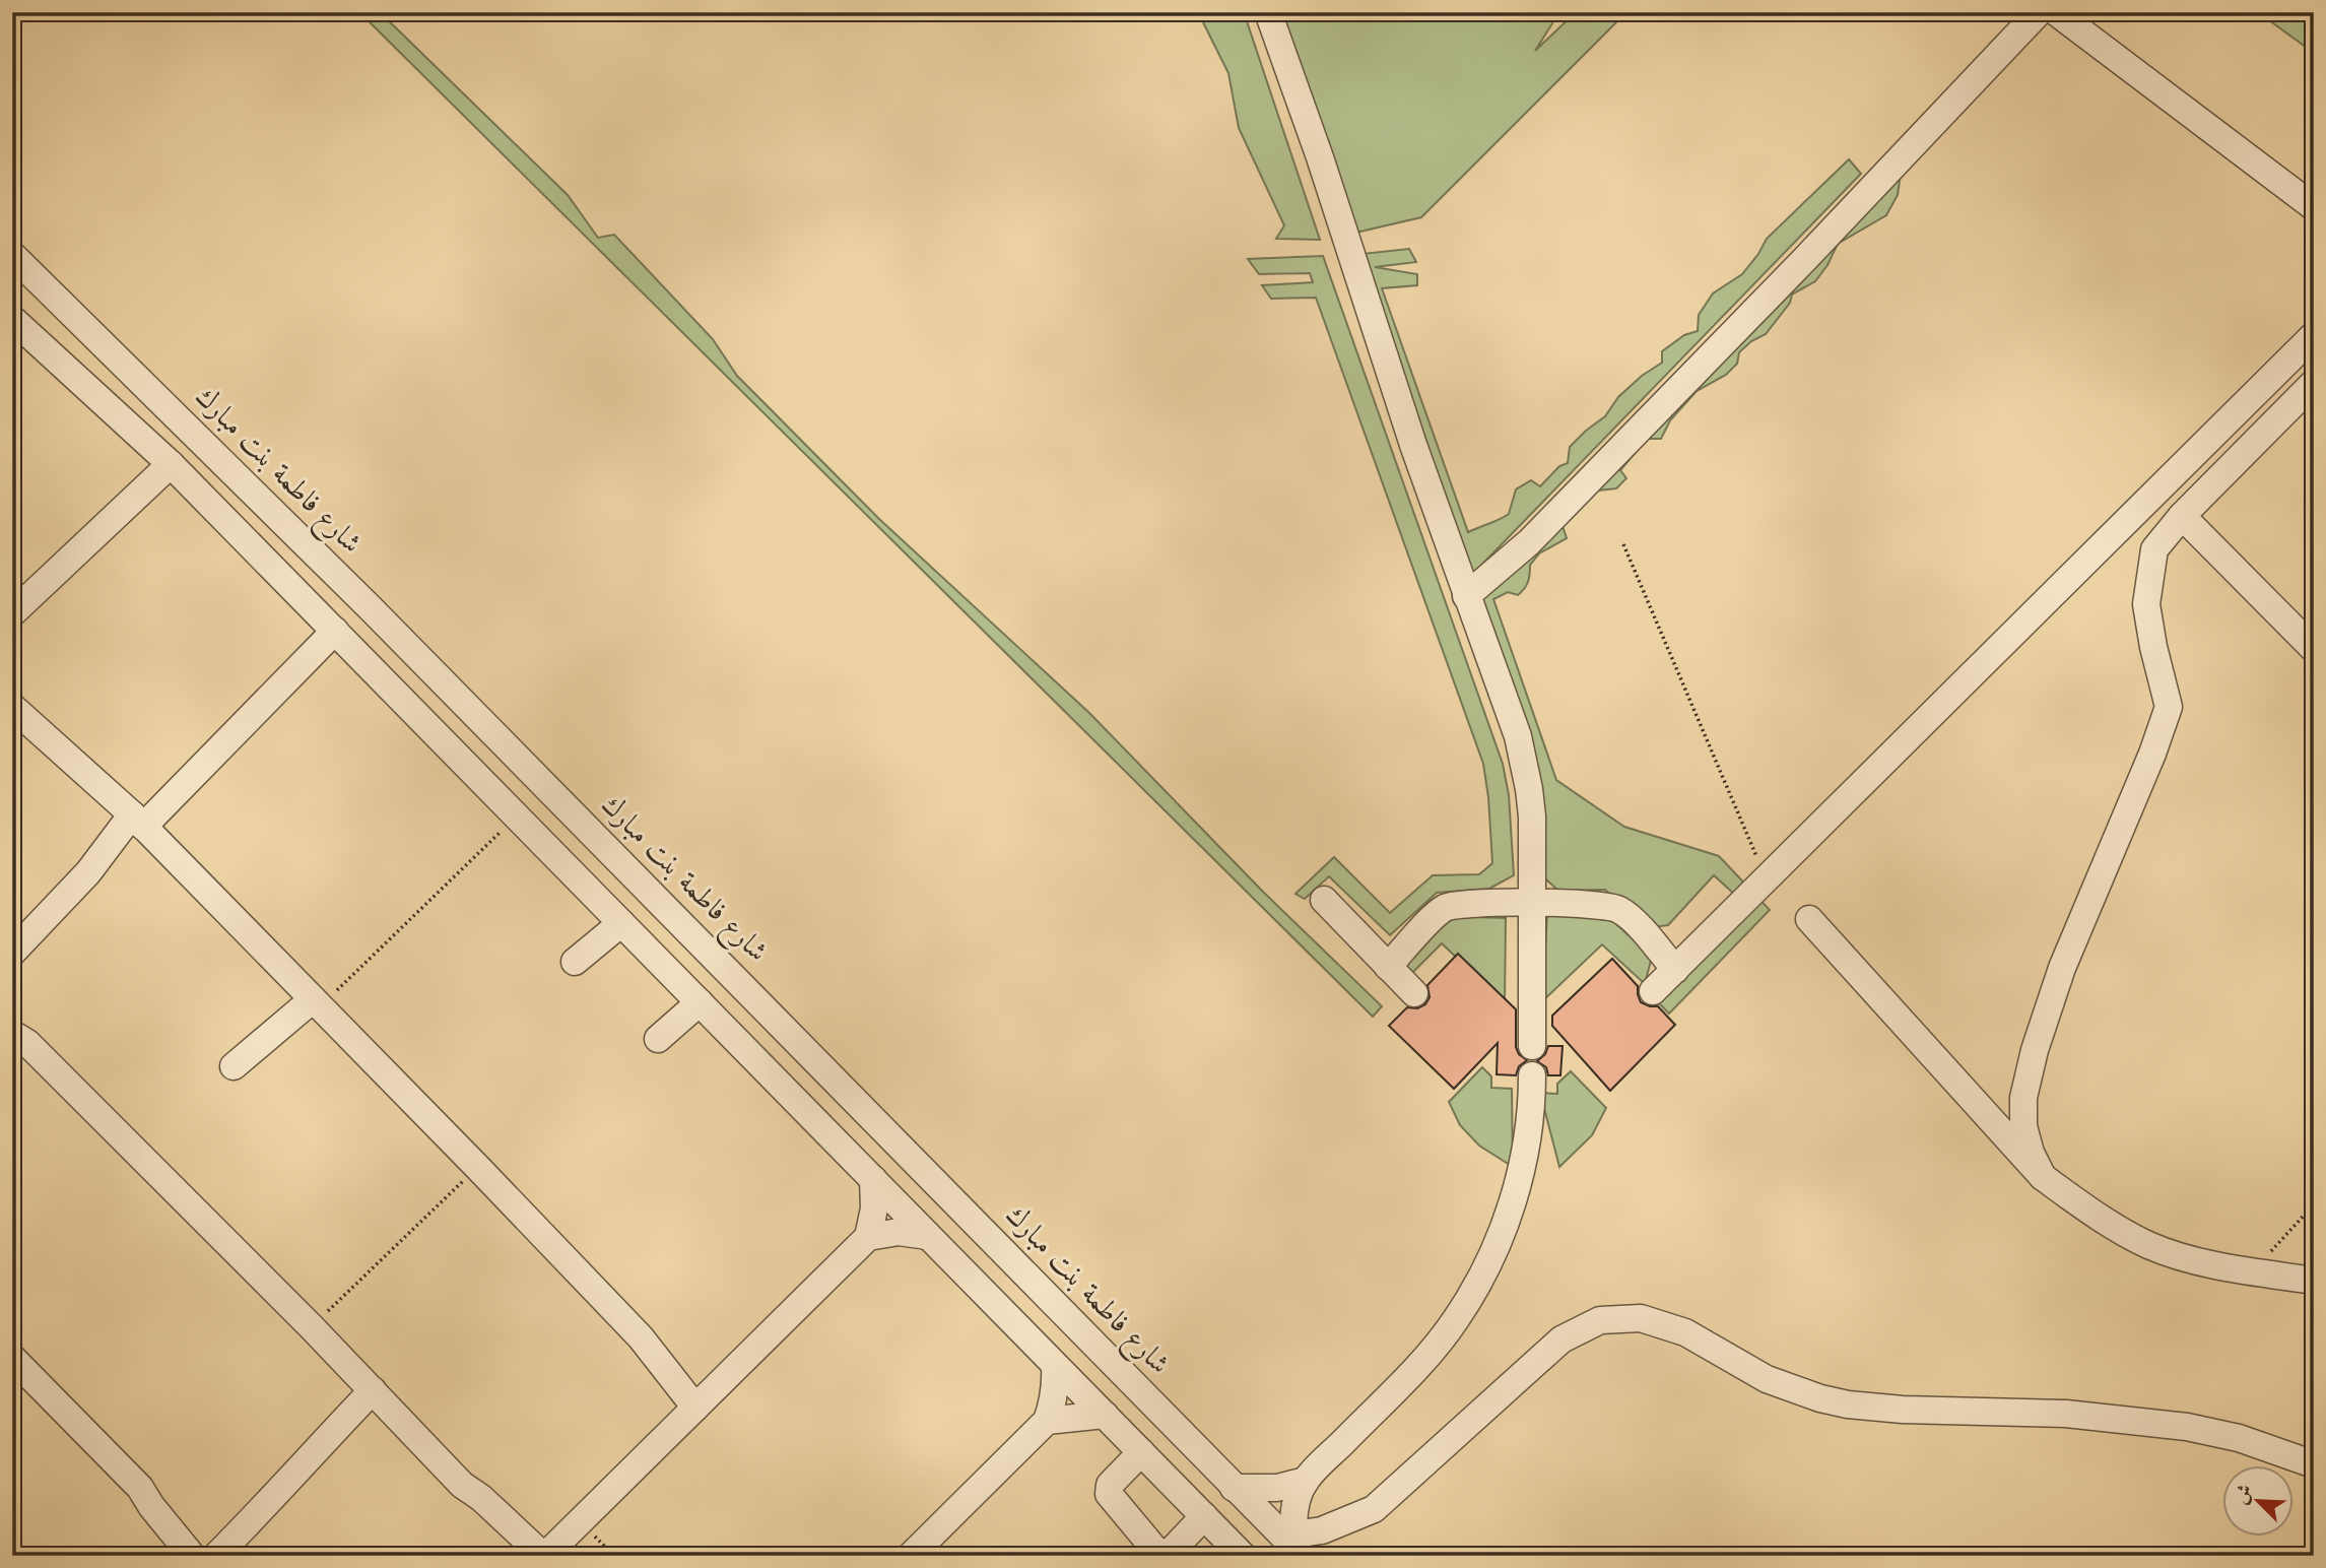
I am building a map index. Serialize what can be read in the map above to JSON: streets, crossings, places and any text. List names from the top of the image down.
{
  "streets": {
    "street": ["شارع فاطمة بنت مبارك"]
  },
  "north": "top left"
}
